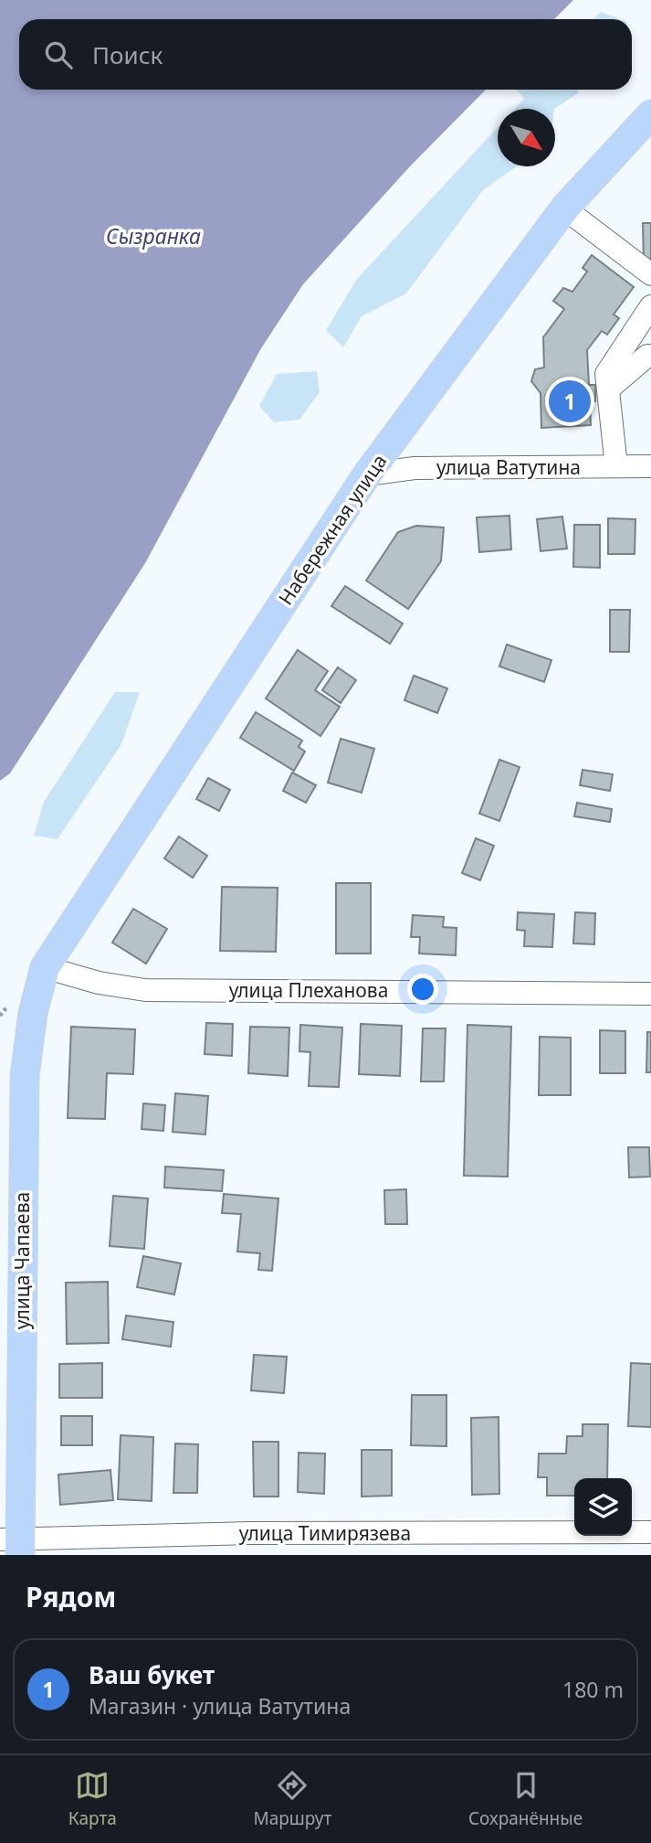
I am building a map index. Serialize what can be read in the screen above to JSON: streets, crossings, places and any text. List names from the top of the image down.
{
  "streets": {
    "main road": ["Набережная улица", "улица Чапаева"],
    "street": ["улица Ватутина", "улица Плеханова", "улица Тимирязева"]
  },
  "crossings": [
    ["улица Ватутина", "Набережная улица"],
    ["Набережная улица", "улица Плеханова"],
    ["Набережная улица", "улица Чапаева"],
    ["улица Плеханова", "улица Чапаева"],
    ["улица Чапаева", "улица Тимирязева"]
  ],
  "water": ["Сызранка"],
  "north": "bottom right",
  "page": {
    "search": "Поиск",
    "pins": "1",
    "heading": "Рядом",
    "list": [
      {
        "mark": "1",
        "name": "Ваш букет",
        "note": "Магазин · улица Ватутина",
        "value": "180 m"
      }
    ],
    "nav": ["Карта", "Маршрут", "Сохранённые"]
  }
}
